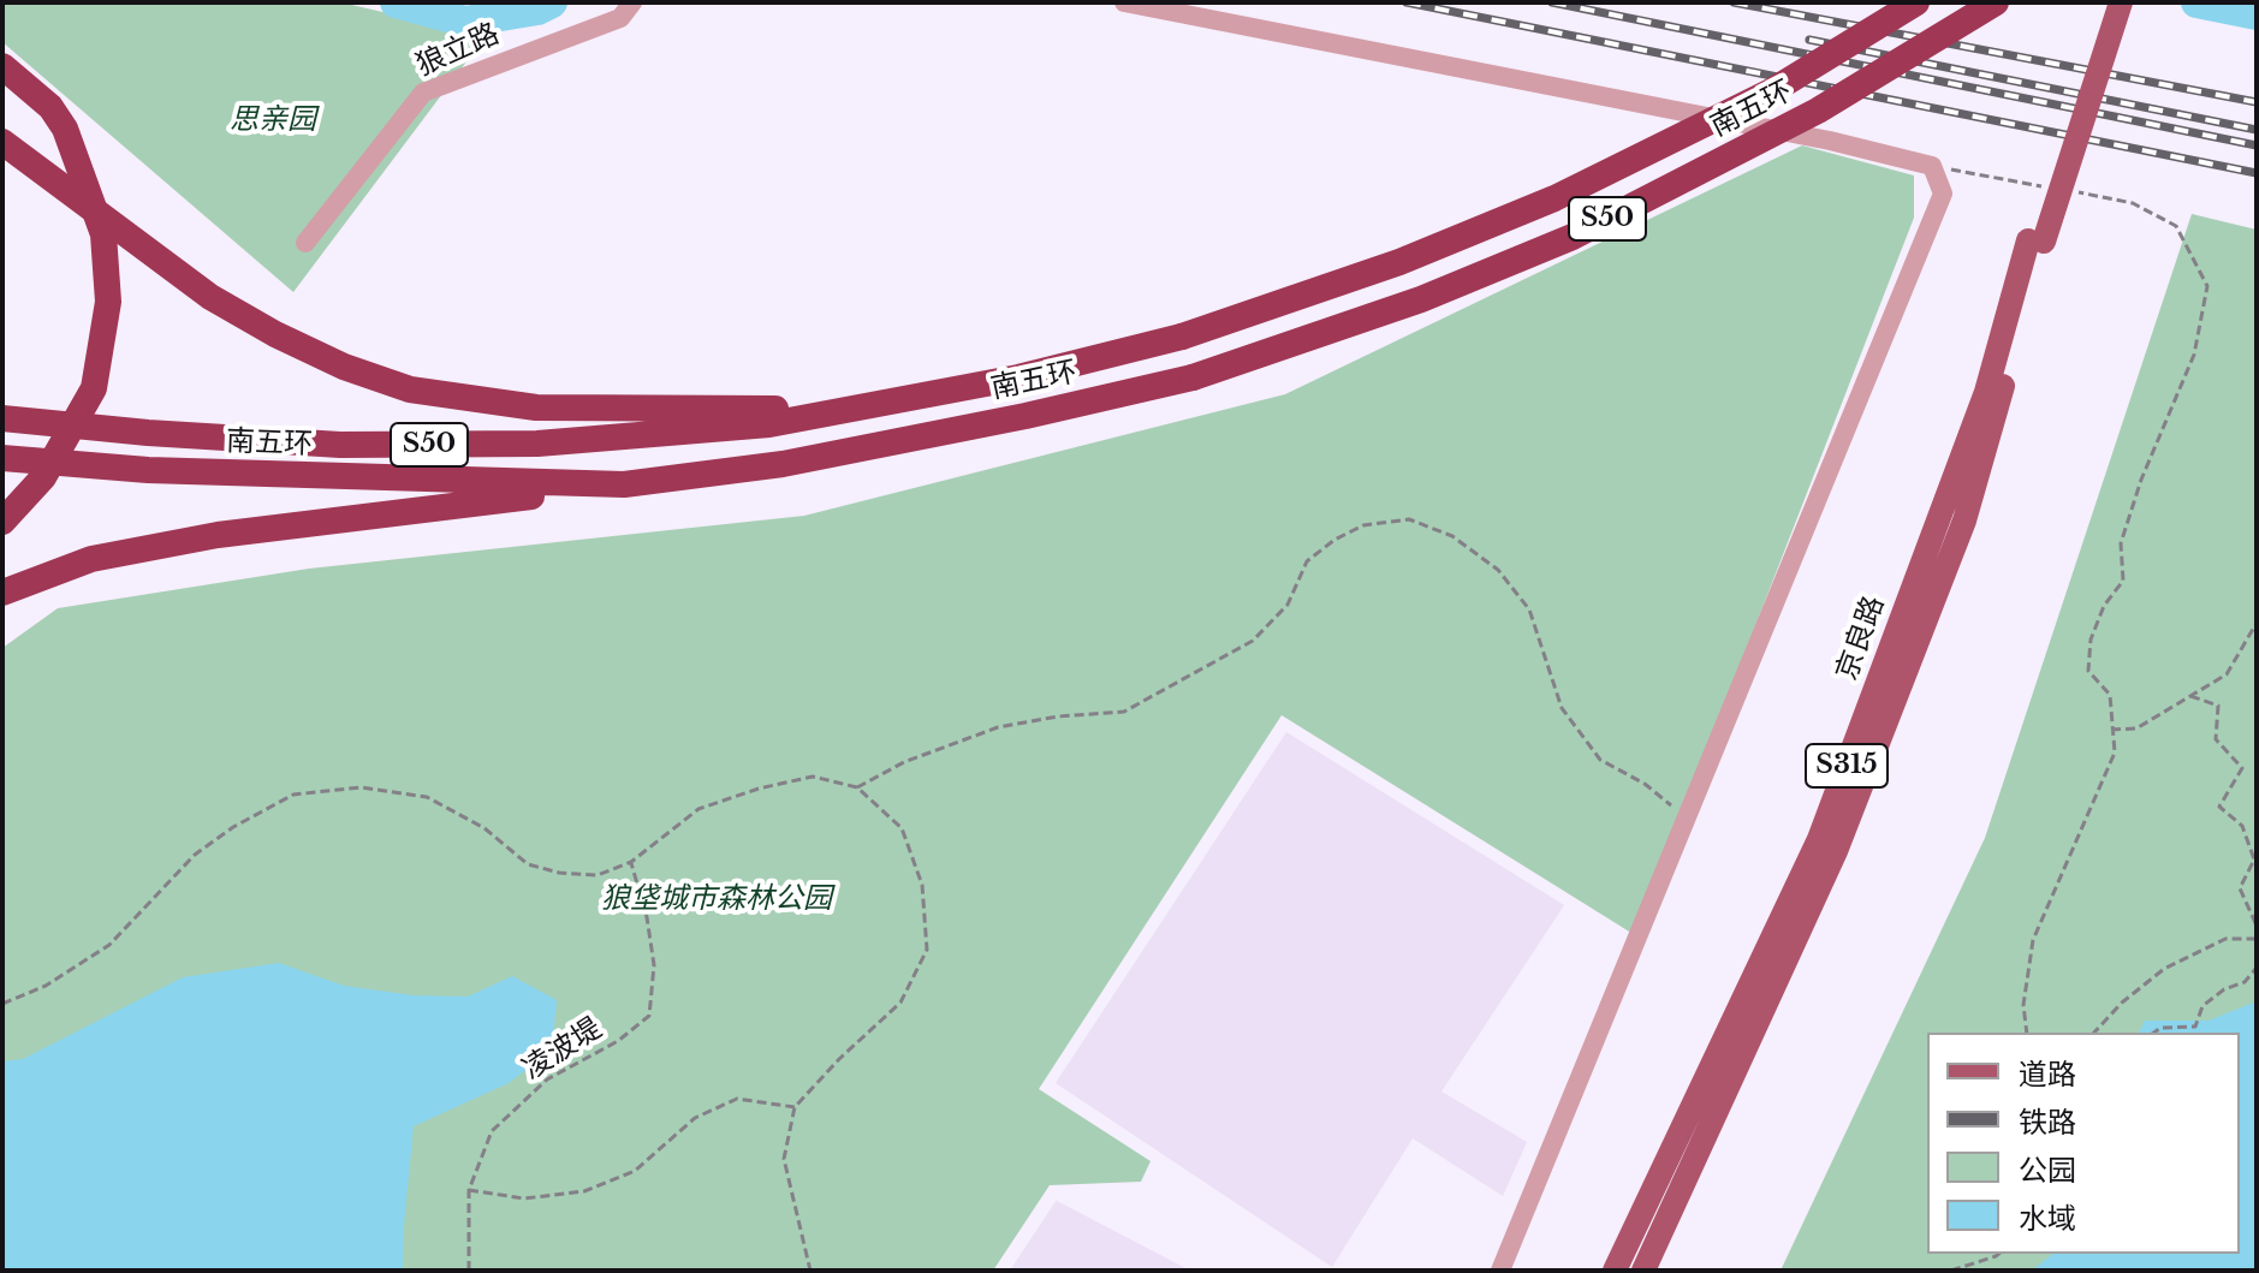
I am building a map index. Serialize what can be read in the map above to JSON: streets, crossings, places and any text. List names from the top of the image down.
{
  "streets": {
    "highway": ["南五环", "S50"],
    "main road": ["京良路", "S315"],
    "street": ["狼立路"],
    "path": ["凌波堤"]
  },
  "parks": ["思亲园", "狼垡城市森林公园"],
  "legend": [
    "道路",
    "铁路",
    "公园",
    "水域"
  ]
}
